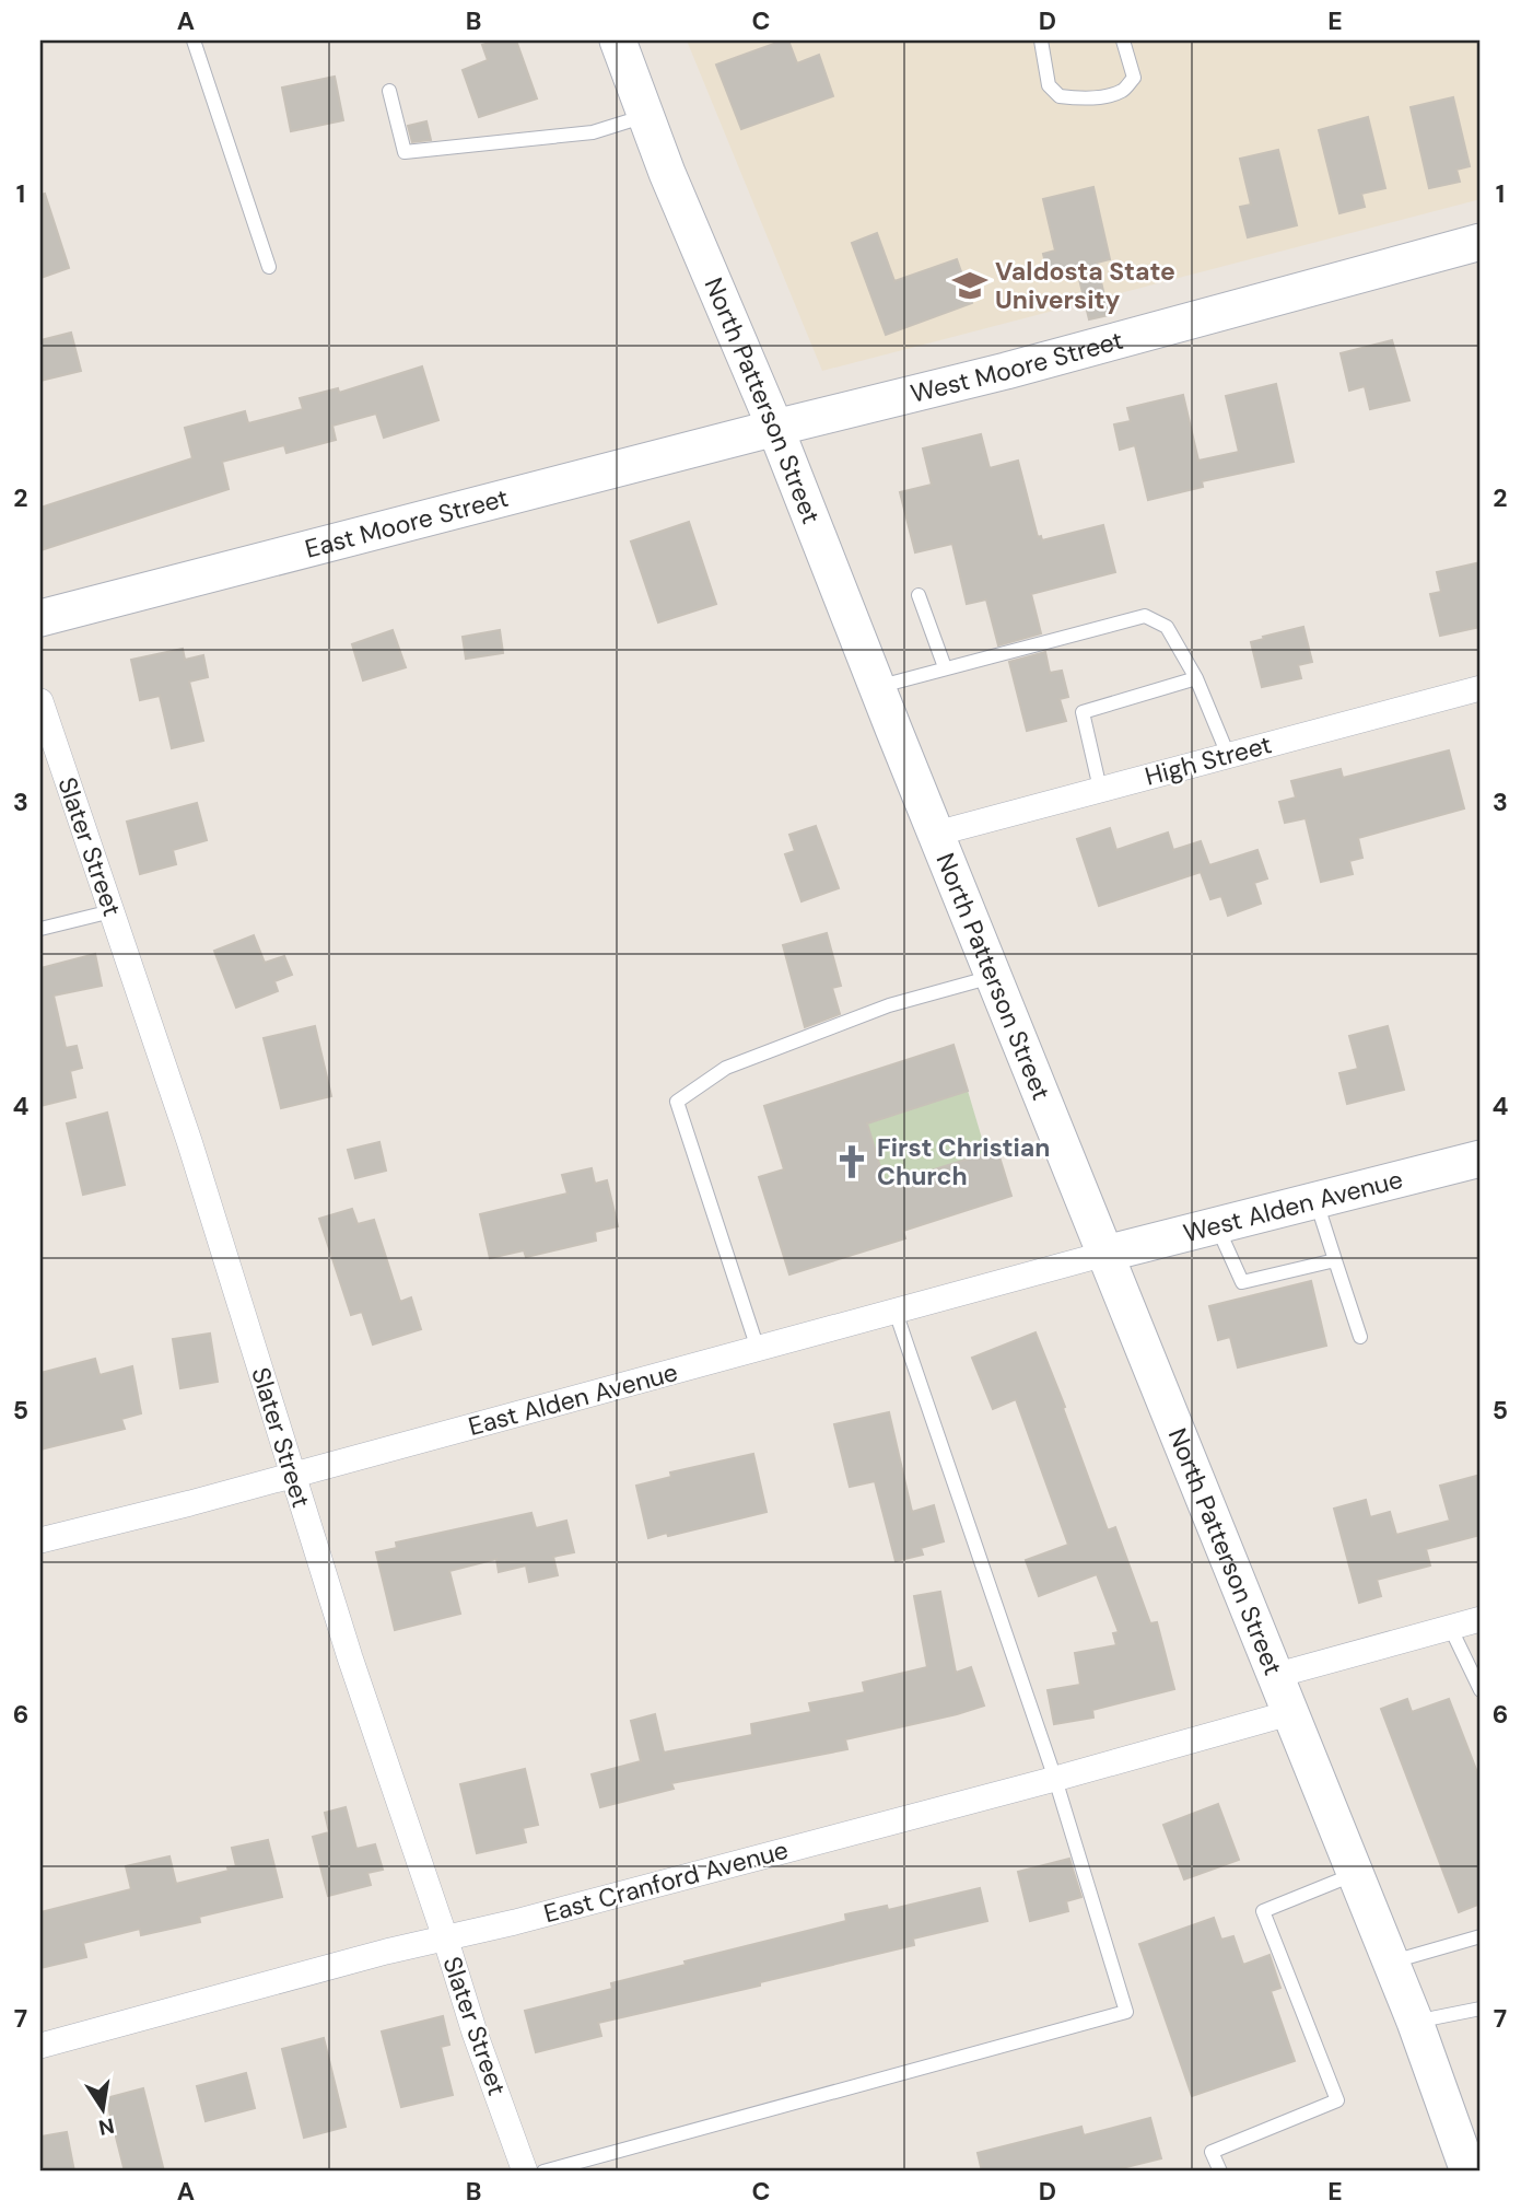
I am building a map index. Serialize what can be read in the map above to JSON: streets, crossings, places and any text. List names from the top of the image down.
{
  "streets": {
    "main road": [
      "West Moore Street",
      "North Patterson Street",
      "East Moore Street",
      "West Alden Avenue"
    ],
    "street": [
      "High Street",
      "Slater Street",
      "East Alden Avenue",
      "East Cranford Avenue"
    ]
  },
  "crossings": [
    ["West Moore Street", "North Patterson Street"],
    ["West Moore Street", "East Moore Street"],
    ["North Patterson Street", "East Moore Street"],
    ["North Patterson Street", "High Street"],
    ["North Patterson Street", "West Alden Avenue"],
    ["North Patterson Street", "East Alden Avenue"],
    ["North Patterson Street", "East Cranford Avenue"],
    ["Slater Street", "East Alden Avenue"],
    ["Slater Street", "East Cranford Avenue"],
    ["West Alden Avenue", "East Alden Avenue"]
  ],
  "places": {
    "school or university": ["Valdosta State University"],
    "church": ["First Christian Church"]
  },
  "north": "bottom",
  "grid": {
    "columns": [
      "A",
      "B",
      "C",
      "D",
      "E"
    ],
    "rows": [
      "1",
      "2",
      "3",
      "4",
      "5",
      "6",
      "7"
    ]
  }
}
